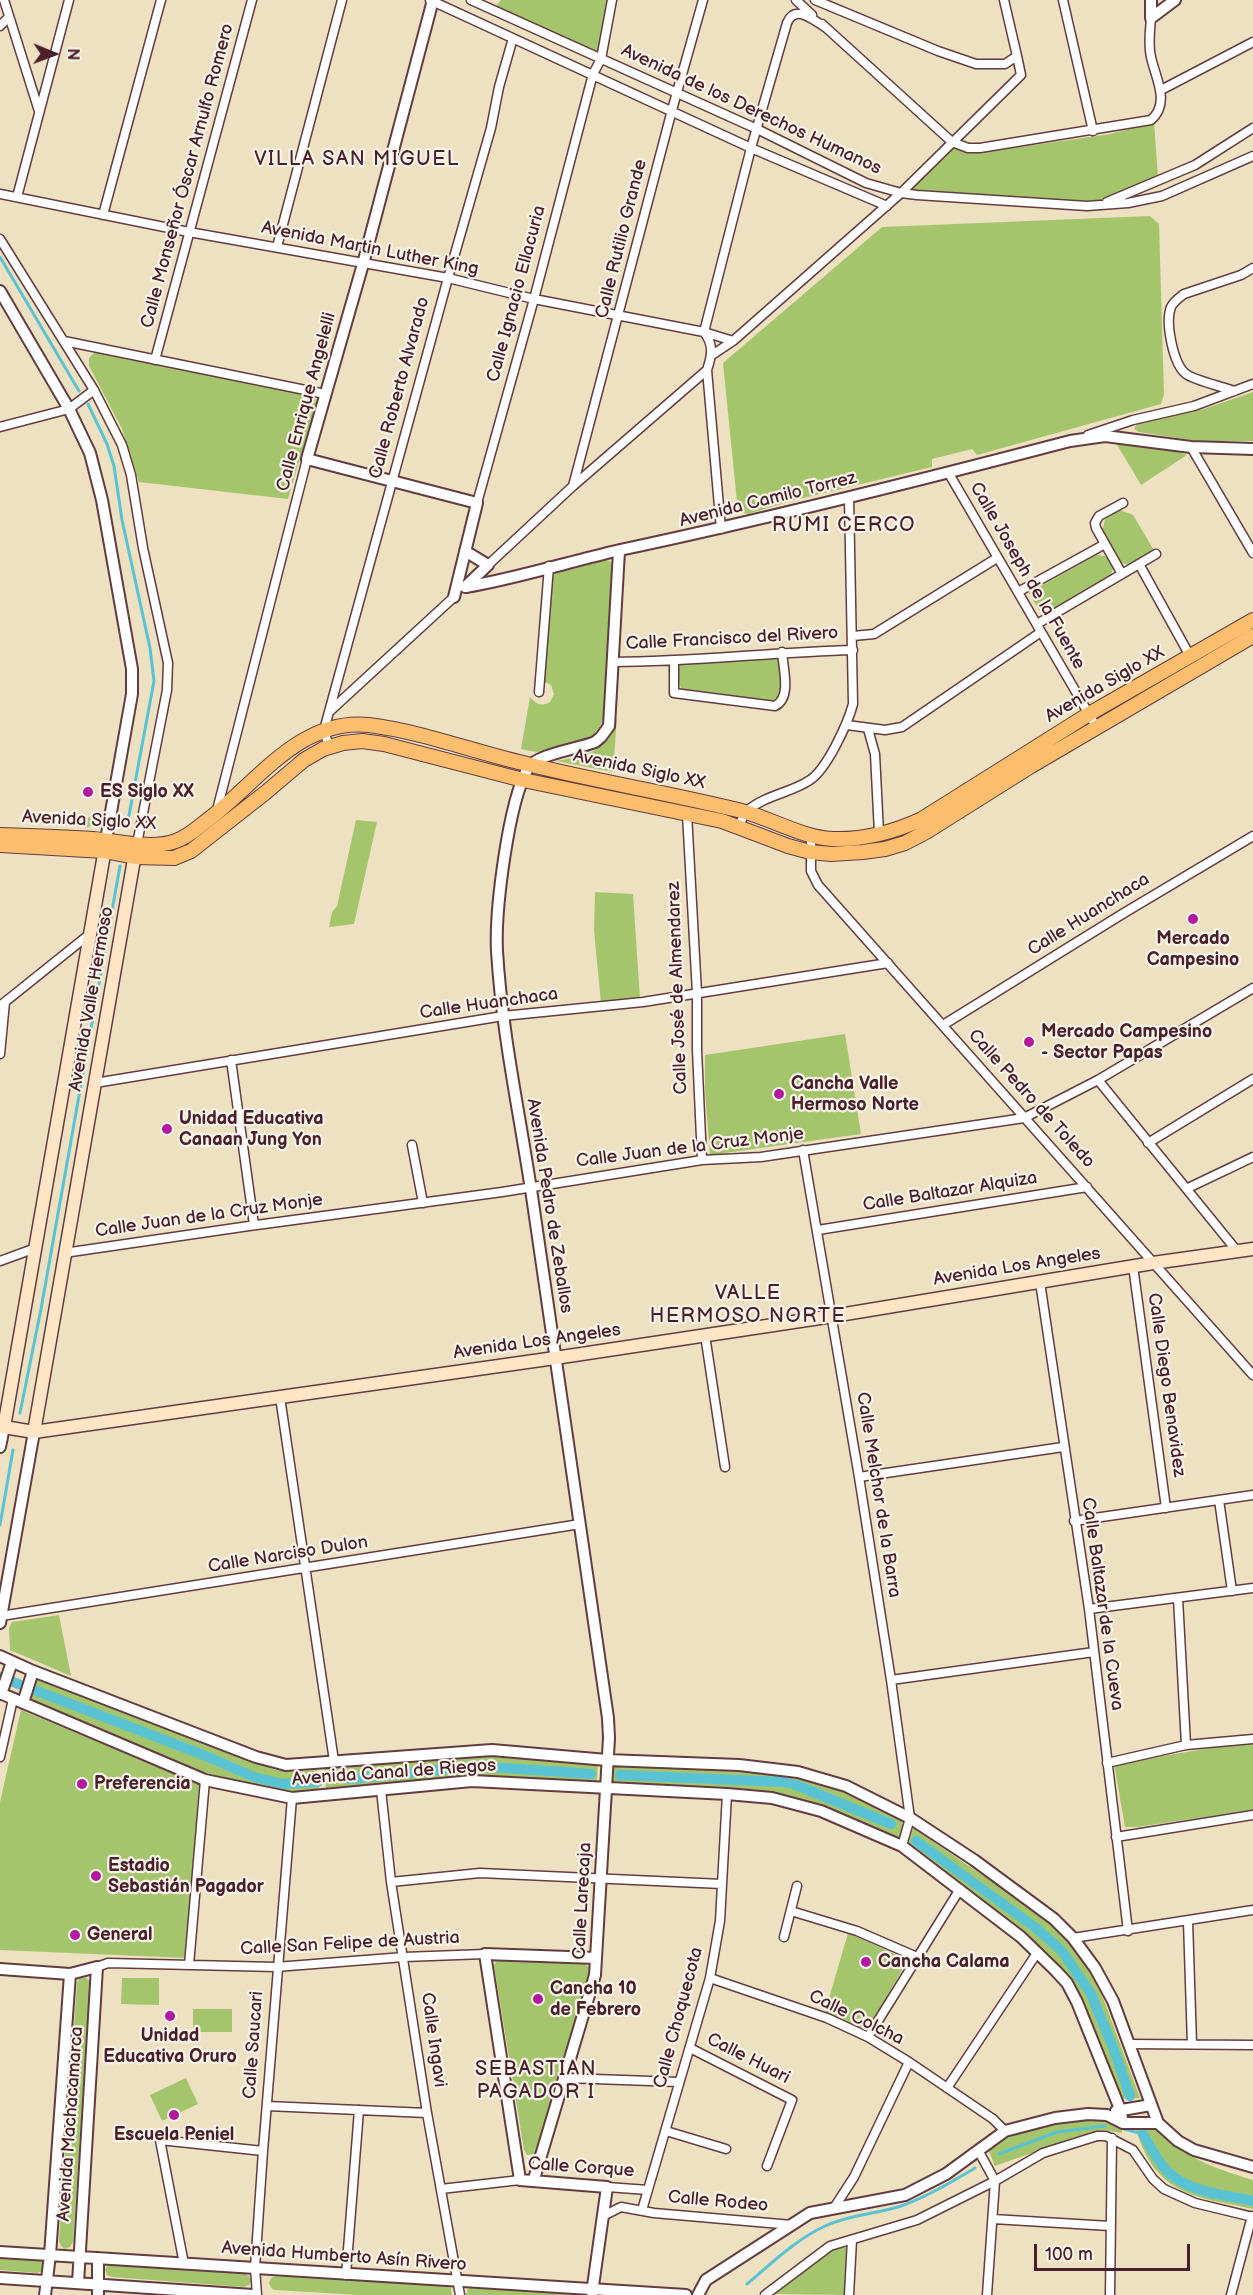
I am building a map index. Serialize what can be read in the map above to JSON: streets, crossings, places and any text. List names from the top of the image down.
{
  "streets": {
    "highway": ["Avenida Siglo XX"],
    "main road": ["Avenida Valle Hermoso", "Avenida Los Angeles"],
    "street": [
      "Avenida de los Derechos Humanos",
      "Calle Monseñor Óscar Arnulfo Romero",
      "Calle Rutilio Grande",
      "Avenida Martin Luther King",
      "Calle Ignacio Ellacuria",
      "Calle Roberto Alvarado",
      "Calle Enrique Angelelli",
      "Avenida Camilo Torrez",
      "Calle Joseph de la Fuente",
      "Calle Francisco del Rivero",
      "Calle Huanchaca",
      "Calle José de Almendarez",
      "Calle Pedro de Toledo",
      "Calle Juan de la Cruz Monje",
      "Calle Baltazar Alquiza",
      "Avenida Pedro de Zeballos",
      "Calle Diego Benavidez",
      "Calle Melchor de la Barra",
      "Calle Narciso Dulon",
      "Calle Baltazar de la Cueva",
      "Avenida Canal de Riegos",
      "Calle Larecaja",
      "Calle San Felipe de Austria",
      "Calle Choquecota",
      "Calle Colcha",
      "Calle Ingavi",
      "Calle Saucari",
      "Calle Huari",
      "Avenida Machacamarca",
      "Calle Corque",
      "Calle Rodeo",
      "Avenida Humberto Asín Rivero"
    ]
  },
  "crossings": [
    ["Avenida de los Derechos Humanos", "Calle Rutilio Grande"],
    ["Avenida de los Derechos Humanos", "Calle Ignacio Ellacuria"],
    ["Avenida de los Derechos Humanos", "Calle Roberto Alvarado"],
    ["Avenida de los Derechos Humanos", "Calle Enrique Angelelli"],
    ["Calle Monseñor Óscar Arnulfo Romero", "Avenida Martin Luther King"],
    ["Calle Rutilio Grande", "Avenida Martin Luther King"],
    ["Avenida Martin Luther King", "Calle Ignacio Ellacuria"],
    ["Avenida Martin Luther King", "Calle Roberto Alvarado"],
    ["Avenida Martin Luther King", "Calle Enrique Angelelli"],
    ["Calle Ignacio Ellacuria", "Avenida Camilo Torrez"],
    ["Calle Roberto Alvarado", "Avenida Camilo Torrez"],
    ["Calle Roberto Alvarado", "Avenida Siglo XX"],
    ["Calle Enrique Angelelli", "Avenida Siglo XX"],
    ["Avenida Camilo Torrez", "Calle Joseph de la Fuente"],
    ["Calle Joseph de la Fuente", "Calle Francisco del Rivero"],
    ["Calle Joseph de la Fuente", "Avenida Siglo XX"],
    ["Avenida Siglo XX", "Calle José de Almendarez"],
    ["Avenida Siglo XX", "Avenida Valle Hermoso"],
    ["Avenida Siglo XX", "Calle Pedro de Toledo"],
    ["Avenida Siglo XX", "Avenida Pedro de Zeballos"],
    ["Calle Huanchaca", "Calle José de Almendarez"],
    ["Calle Huanchaca", "Avenida Valle Hermoso"],
    ["Calle Huanchaca", "Calle Pedro de Toledo"],
    ["Calle Huanchaca", "Avenida Pedro de Zeballos"],
    ["Calle José de Almendarez", "Calle Juan de la Cruz Monje"],
    ["Avenida Valle Hermoso", "Calle Juan de la Cruz Monje"],
    ["Avenida Valle Hermoso", "Avenida Los Angeles"],
    ["Avenida Valle Hermoso", "Calle Narciso Dulon"],
    ["Calle Pedro de Toledo", "Calle Juan de la Cruz Monje"],
    ["Calle Pedro de Toledo", "Calle Baltazar Alquiza"],
    ["Calle Pedro de Toledo", "Avenida Los Angeles"],
    ["Calle Juan de la Cruz Monje", "Avenida Pedro de Zeballos"],
    ["Calle Juan de la Cruz Monje", "Calle Melchor de la Barra"],
    ["Calle Baltazar Alquiza", "Calle Melchor de la Barra"],
    ["Avenida Pedro de Zeballos", "Avenida Los Angeles"],
    ["Avenida Pedro de Zeballos", "Calle Narciso Dulon"],
    ["Avenida Pedro de Zeballos", "Avenida Canal de Riegos"],
    ["Avenida Pedro de Zeballos", "Calle Larecaja"],
    ["Avenida Los Angeles", "Calle Diego Benavidez"],
    ["Avenida Los Angeles", "Calle Melchor de la Barra"],
    ["Avenida Los Angeles", "Calle Baltazar de la Cueva"],
    ["Calle Melchor de la Barra", "Avenida Canal de Riegos"],
    ["Avenida Canal de Riegos", "Calle Larecaja"],
    ["Avenida Canal de Riegos", "Calle Choquecota"],
    ["Avenida Canal de Riegos", "Calle Ingavi"],
    ["Avenida Canal de Riegos", "Calle Saucari"],
    ["Calle Larecaja", "Calle San Felipe de Austria"],
    ["Calle Larecaja", "Calle Corque"],
    ["Calle San Felipe de Austria", "Calle Ingavi"],
    ["Calle San Felipe de Austria", "Calle Saucari"],
    ["Calle San Felipe de Austria", "Avenida Machacamarca"],
    ["Calle Choquecota", "Calle Colcha"],
    ["Calle Choquecota", "Calle Huari"],
    ["Calle Choquecota", "Calle Corque"],
    ["Calle Choquecota", "Calle Rodeo"],
    ["Calle Ingavi", "Calle Corque"],
    ["Calle Ingavi", "Avenida Humberto Asín Rivero"],
    ["Calle Saucari", "Avenida Humberto Asín Rivero"],
    ["Avenida Machacamarca", "Avenida Humberto Asín Rivero"],
    ["Calle Corque", "Calle Rodeo"]
  ],
  "districts": [
    "VILLA SAN MIGUEL",
    "RUMI CERCO",
    "VALLE HERMOSO NORTE",
    "SEBASTIAN PAGADOR I"
  ],
  "places": [
    "ES Siglo XX",
    "Mercado Campesino",
    "Mercado Campesino - Sector Papas",
    "Cancha Valle Hermoso Norte",
    "Unidad Educativa Canaan Jung Yon",
    "Preferencia",
    "Estadio Sebastián Pagador",
    "General",
    "Cancha Calama",
    "Cancha 10 de Febrero",
    "Unidad Educativa Oruro",
    "Escuela Peniel"
  ],
  "scale_bar": "100 m",
  "north": "right"
}
